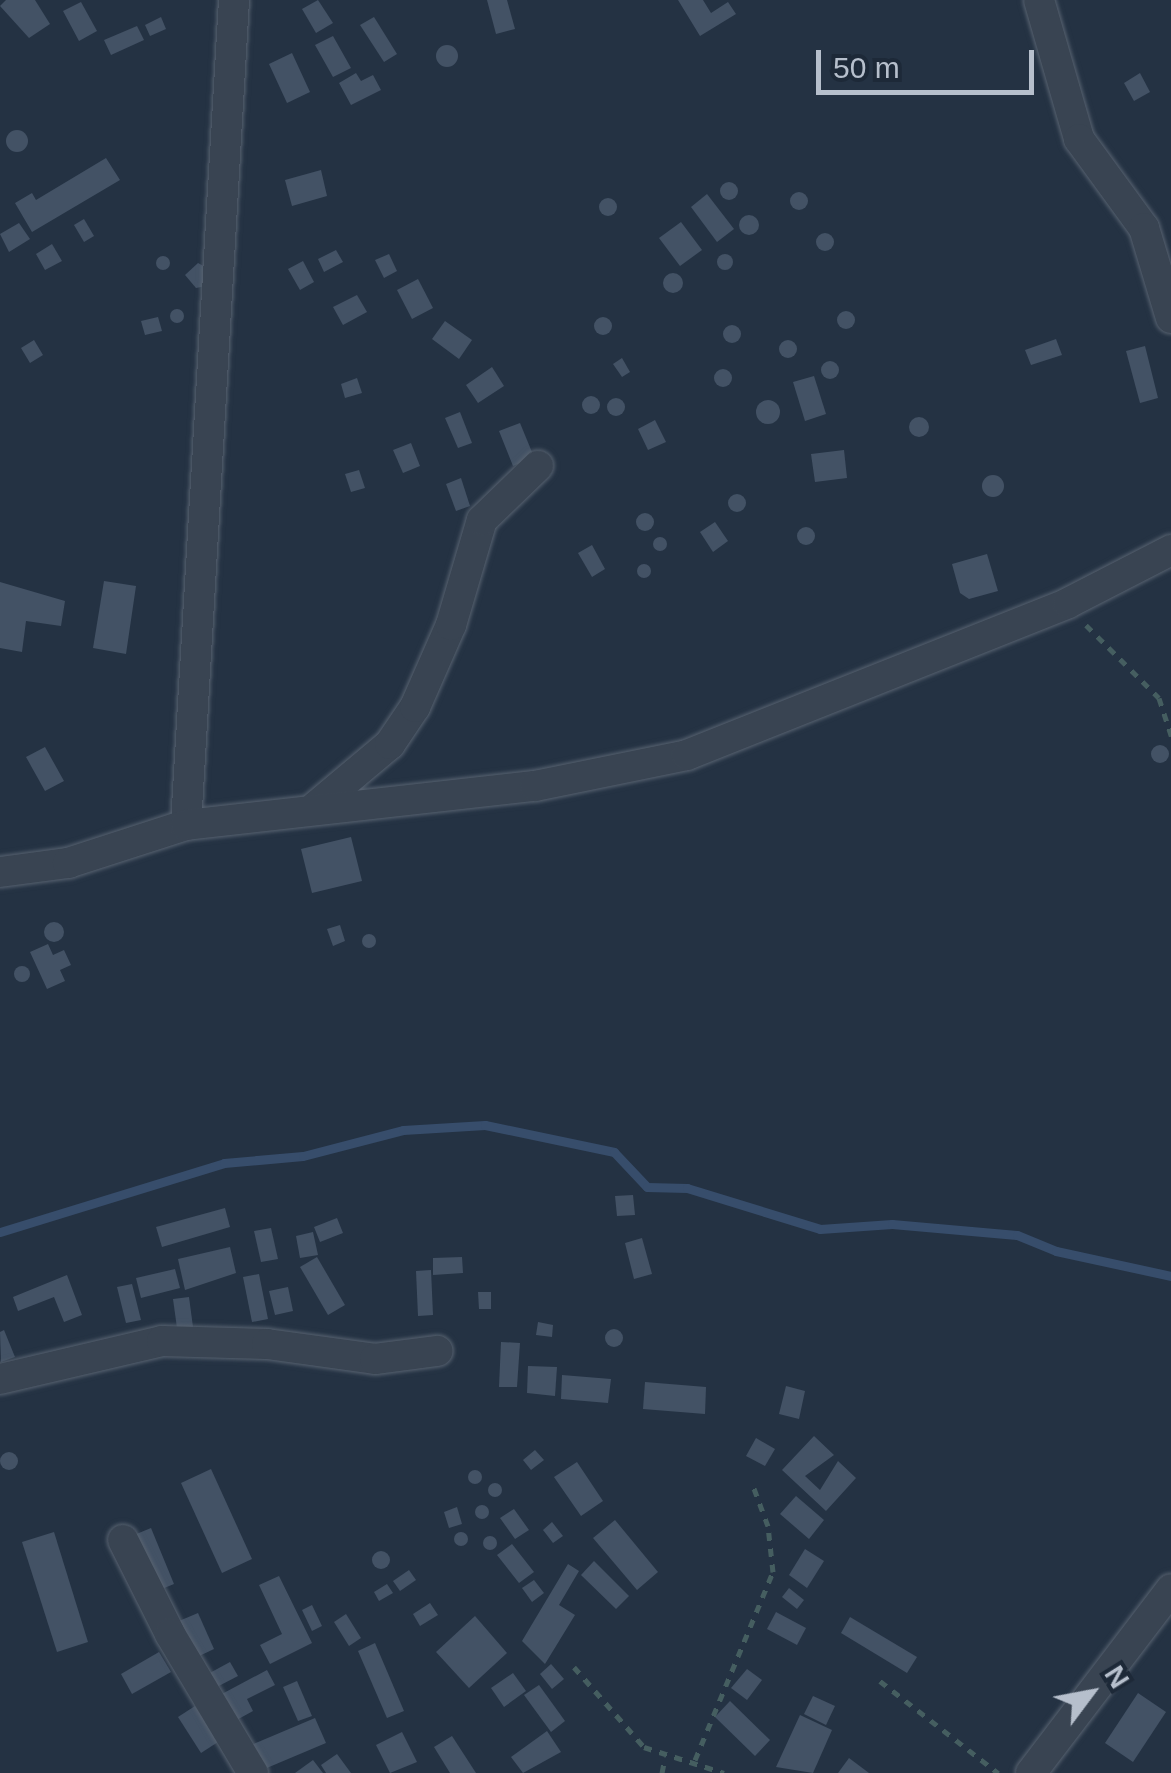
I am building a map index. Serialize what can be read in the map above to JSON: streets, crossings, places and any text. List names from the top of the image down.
{
  "scale_bar": "50 m",
  "north": "top right"
}
